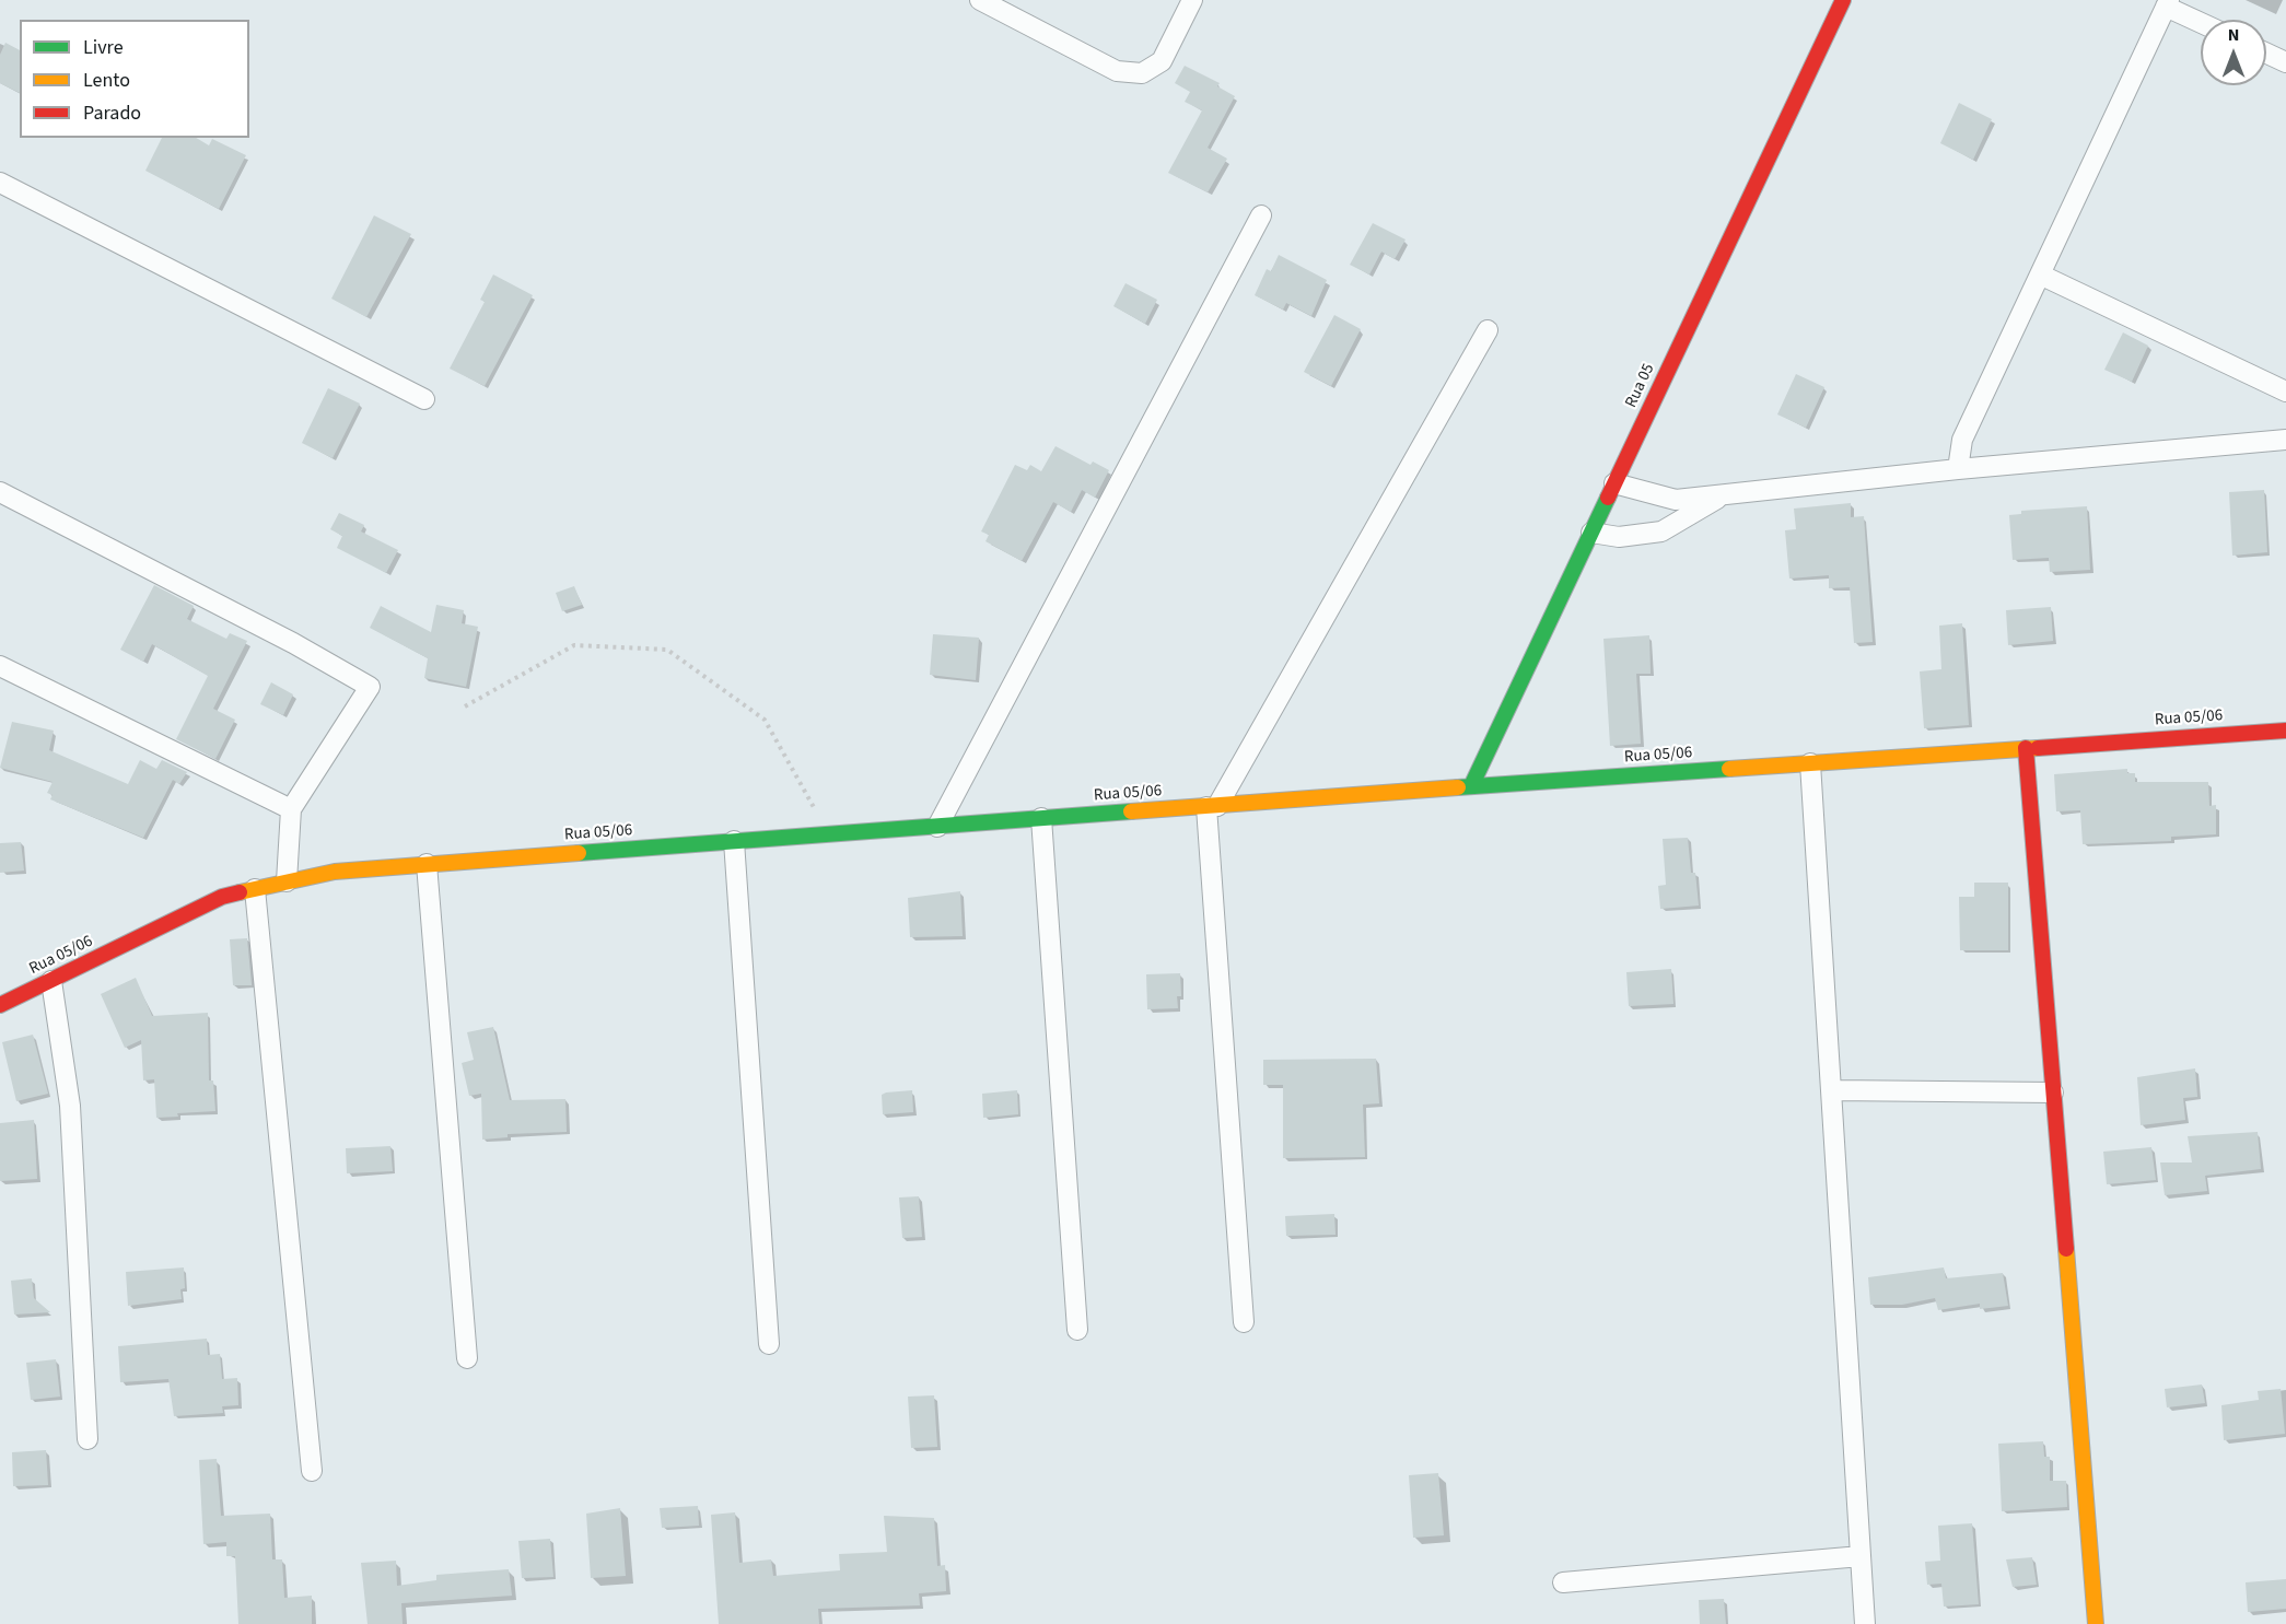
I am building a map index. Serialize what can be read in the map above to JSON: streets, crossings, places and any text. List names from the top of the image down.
{
  "streets": {
    "street": ["Rua 05", "Rua 05/06"]
  },
  "crossings": [
    ["Rua 05", "Rua 05/06"]
  ],
  "legend": ["Livre", "Lento", "Parado"],
  "north": "top"
}
